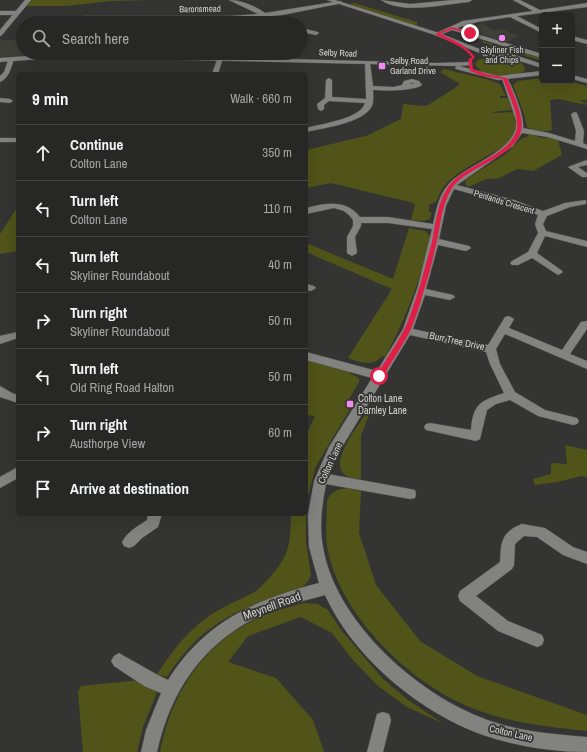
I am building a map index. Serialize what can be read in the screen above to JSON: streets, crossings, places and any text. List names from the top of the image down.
{
  "streets": {
    "street": [
      "Baronsmead",
      "Selby Road",
      "Penlands Crescent",
      "Burr Tree Drive",
      "Colton Lane",
      "Meynell Road"
    ]
  },
  "crossings": [
    ["Penlands Crescent", "Colton Lane"],
    ["Burr Tree Drive", "Colton Lane"],
    ["Colton Lane", "Meynell Road"]
  ],
  "places": {
    "other": ["Skyliner Fish and Chips"],
    "transit": ["Selby Road Garland Drive", "Colton Lane Darnley Lane"]
  },
  "page": {
    "map_buttons": ["+", "−"],
    "search": "Search here",
    "heading": ["9 min", "Walk · 660 m"],
    "list": [
      ["Continue", "Colton Lane", "350 m"],
      ["Turn left", "Colton Lane", "110 m"],
      ["Turn left", "Skyliner Roundabout", "40 m"],
      ["Turn right", "Skyliner Roundabout", "50 m"],
      ["Turn left", "Old Ring Road Halton", "50 m"],
      ["Turn right", "Austhorpe View", "60 m"],
      "Arrive at destination"
    ]
  }
}
